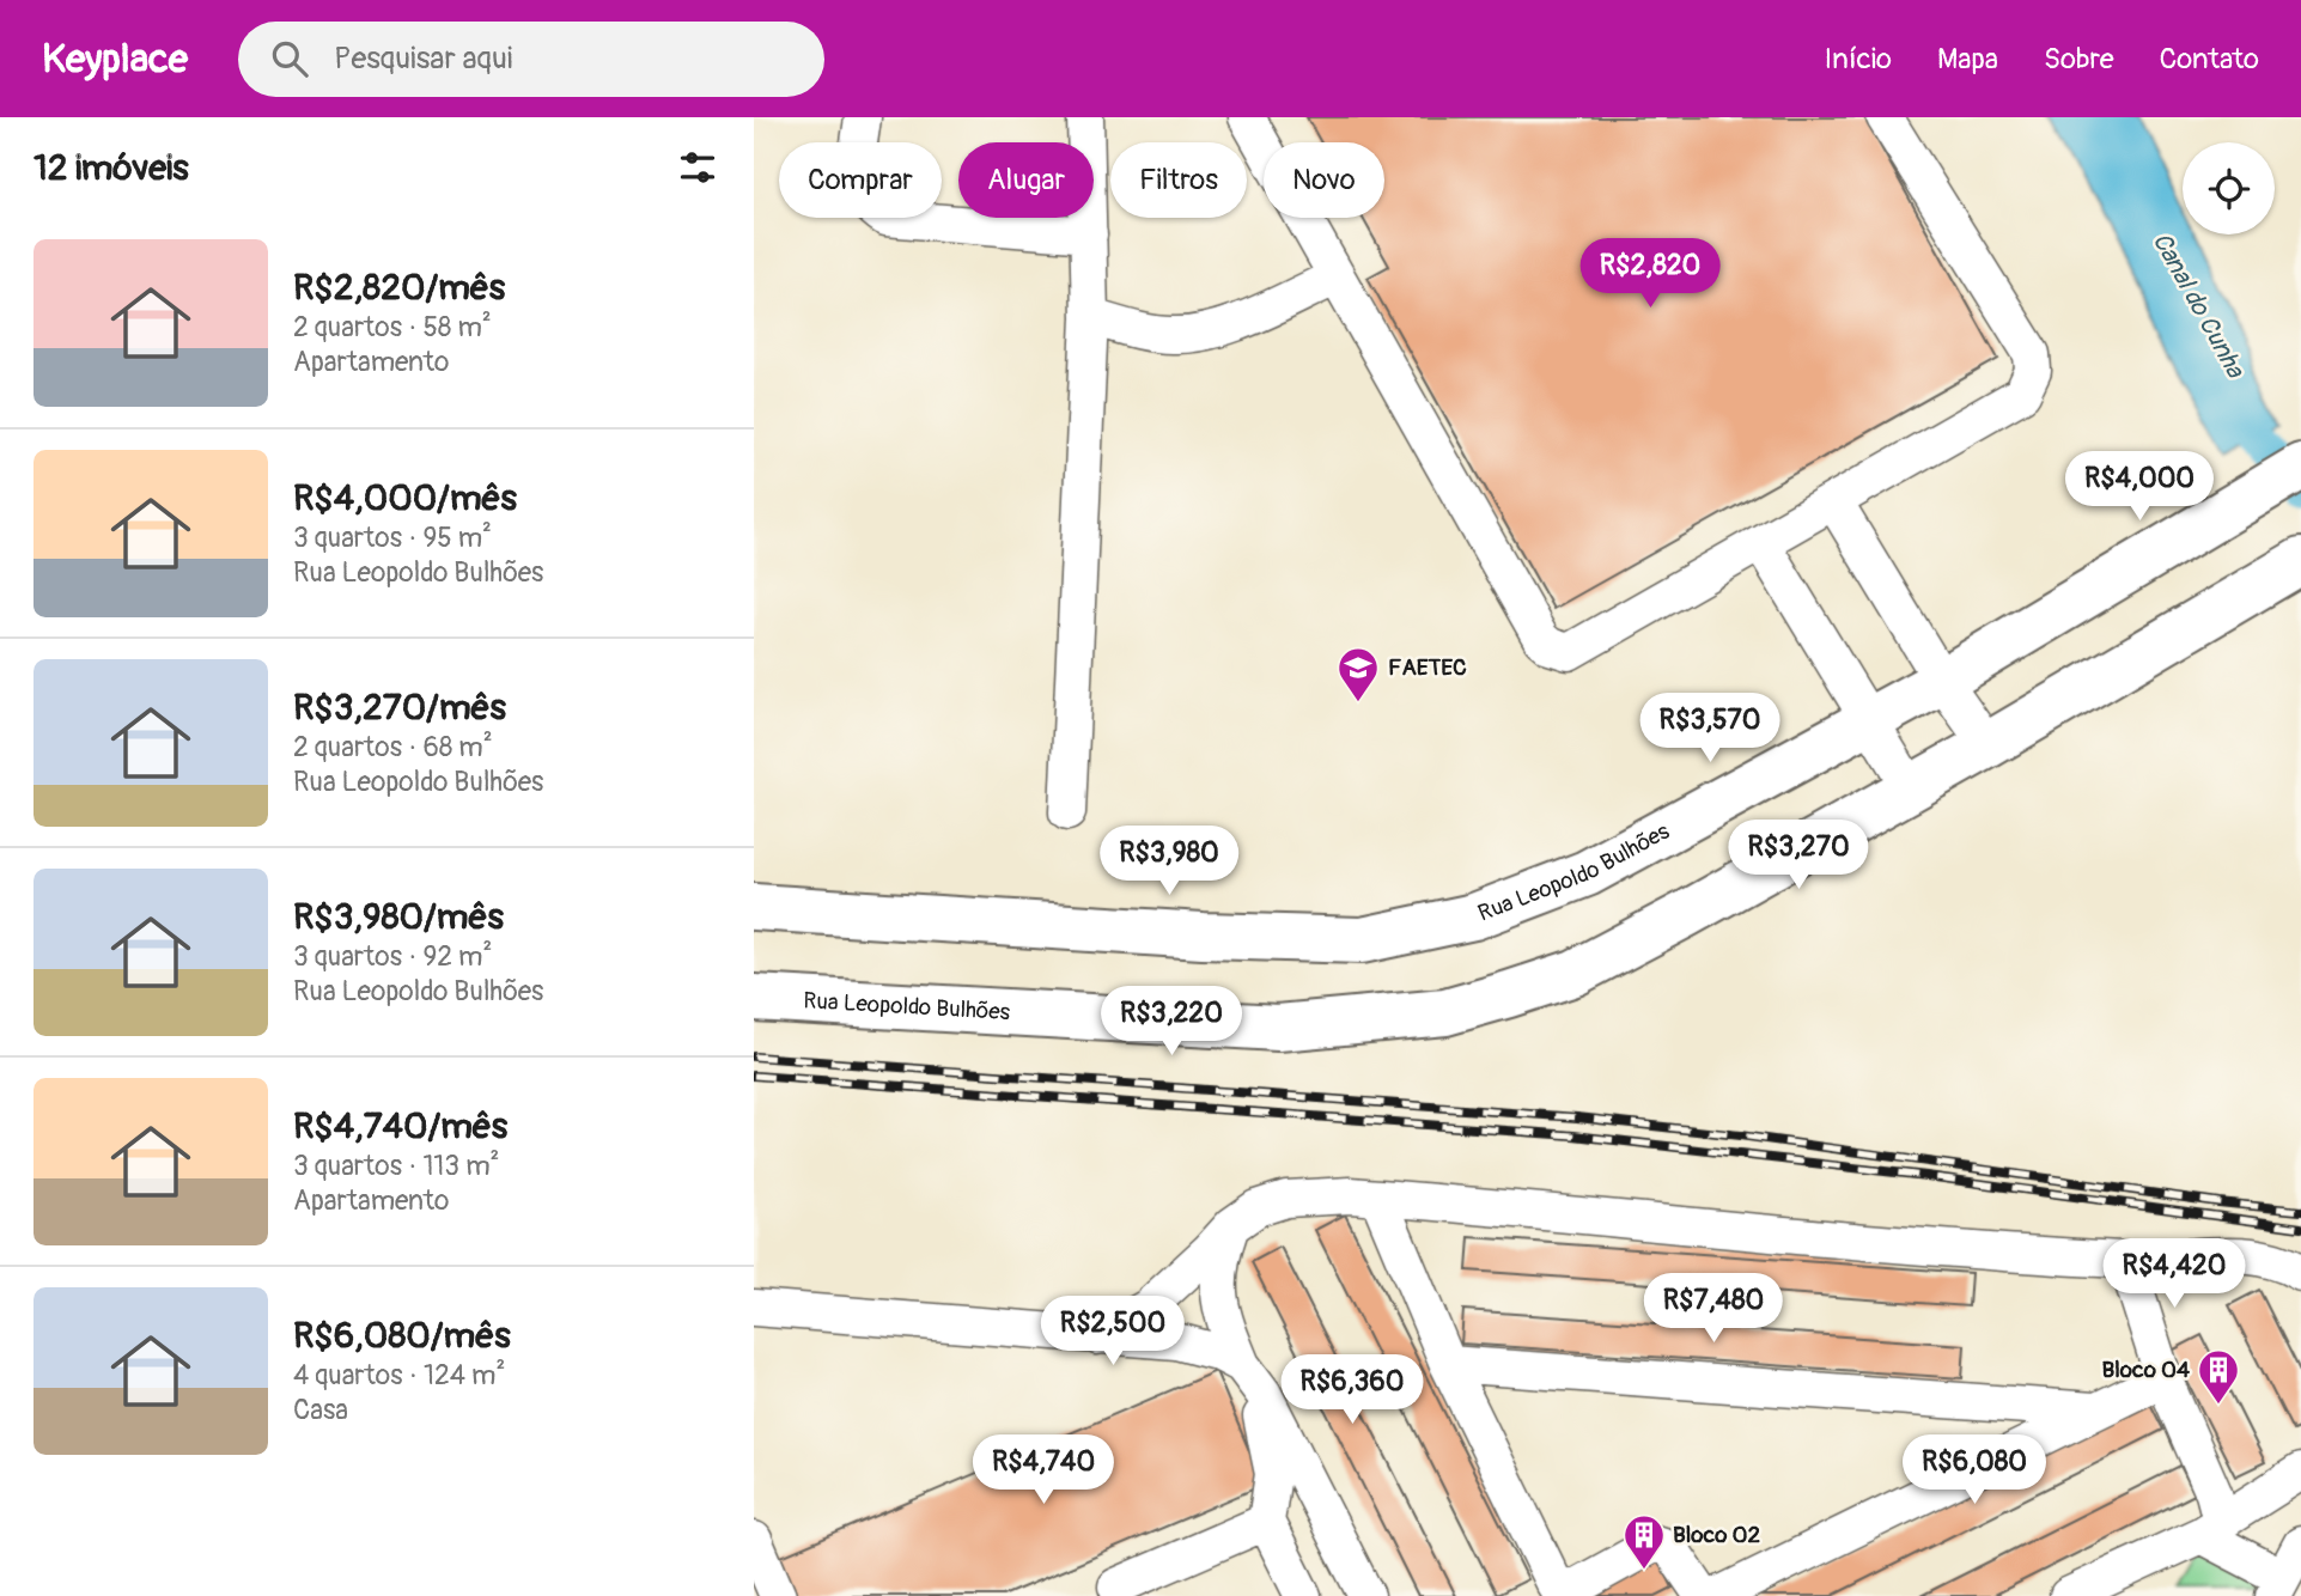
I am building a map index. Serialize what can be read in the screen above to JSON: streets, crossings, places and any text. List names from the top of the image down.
{
  "streets": {
    "main road": ["Rua Leopoldo Bulhões"]
  },
  "water": ["Canal do Cunha"],
  "places": {
    "school or university": ["FAETEC"],
    "building": ["Bloco 04", "Bloco 02"]
  },
  "page": {
    "header": "Keyplace",
    "search": "Pesquisar aqui",
    "nav": [
      "Início",
      "Mapa",
      "Sobre",
      "Contato"
    ],
    "heading": "12 imóveis",
    "chip": [
      "Comprar",
      "Alugar",
      "Filtros",
      "Novo"
    ],
    "list": [
      {
        "name": "R$2,820/mês",
        "note": "2 quartos · 58 m² · Apartamento"
      },
      {
        "name": "R$4,000/mês",
        "note": "3 quartos · 95 m² · Rua Leopoldo Bulhões"
      },
      {
        "name": "R$3,270/mês",
        "note": "2 quartos · 68 m² · Rua Leopoldo Bulhões"
      },
      {
        "name": "R$3,980/mês",
        "note": "3 quartos · 92 m² · Rua Leopoldo Bulhões"
      },
      {
        "name": "R$4,740/mês",
        "note": "3 quartos · 113 m² · Apartamento"
      },
      {
        "name": "R$6,080/mês",
        "note": "4 quartos · 124 m² · Casa"
      }
    ],
    "price": [
      "R$2,820",
      "R$4,000",
      "R$3,570",
      "R$3,270",
      "R$3,980",
      "R$3,220",
      "R$4,420",
      "R$7,480",
      "R$2,500",
      "R$6,360",
      "R$4,740",
      "R$6,080"
    ]
  }
}
